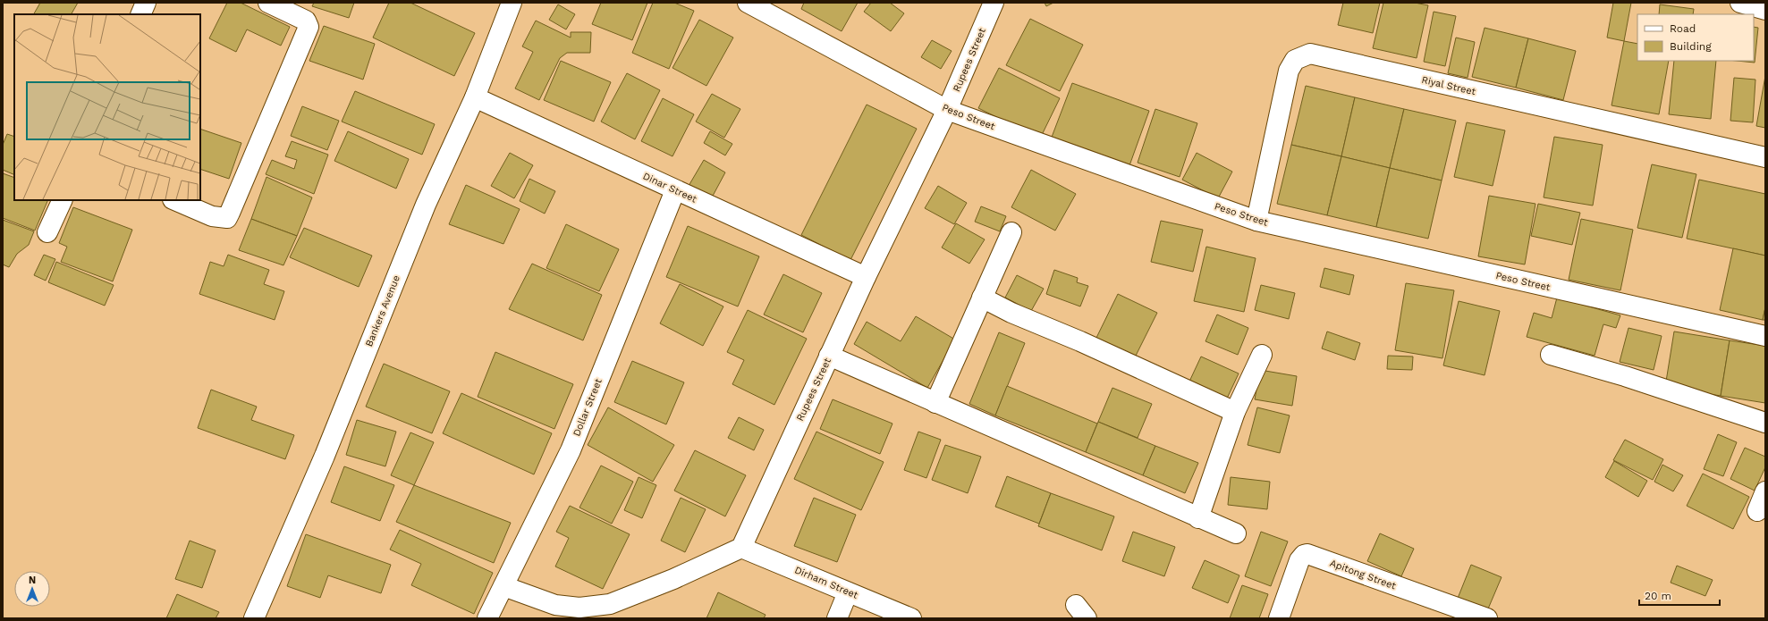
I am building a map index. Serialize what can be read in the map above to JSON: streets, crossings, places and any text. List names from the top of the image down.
{
  "streets": {
    "street": [
      "Rupees Street",
      "Riyal Street",
      "Peso Street",
      "Dinar Street",
      "Bankers Avenue",
      "Dollar Street",
      "Apitong Street",
      "Dirham Street"
    ]
  },
  "crossings": [
    ["Rupees Street", "Peso Street"],
    ["Rupees Street", "Dinar Street"],
    ["Rupees Street", "Dirham Street"],
    ["Riyal Street", "Peso Street"],
    ["Dinar Street", "Bankers Avenue"],
    ["Dinar Street", "Dollar Street"]
  ],
  "legend": ["Road", "Building"],
  "scale_bar": "20 m",
  "north": "top"
}
